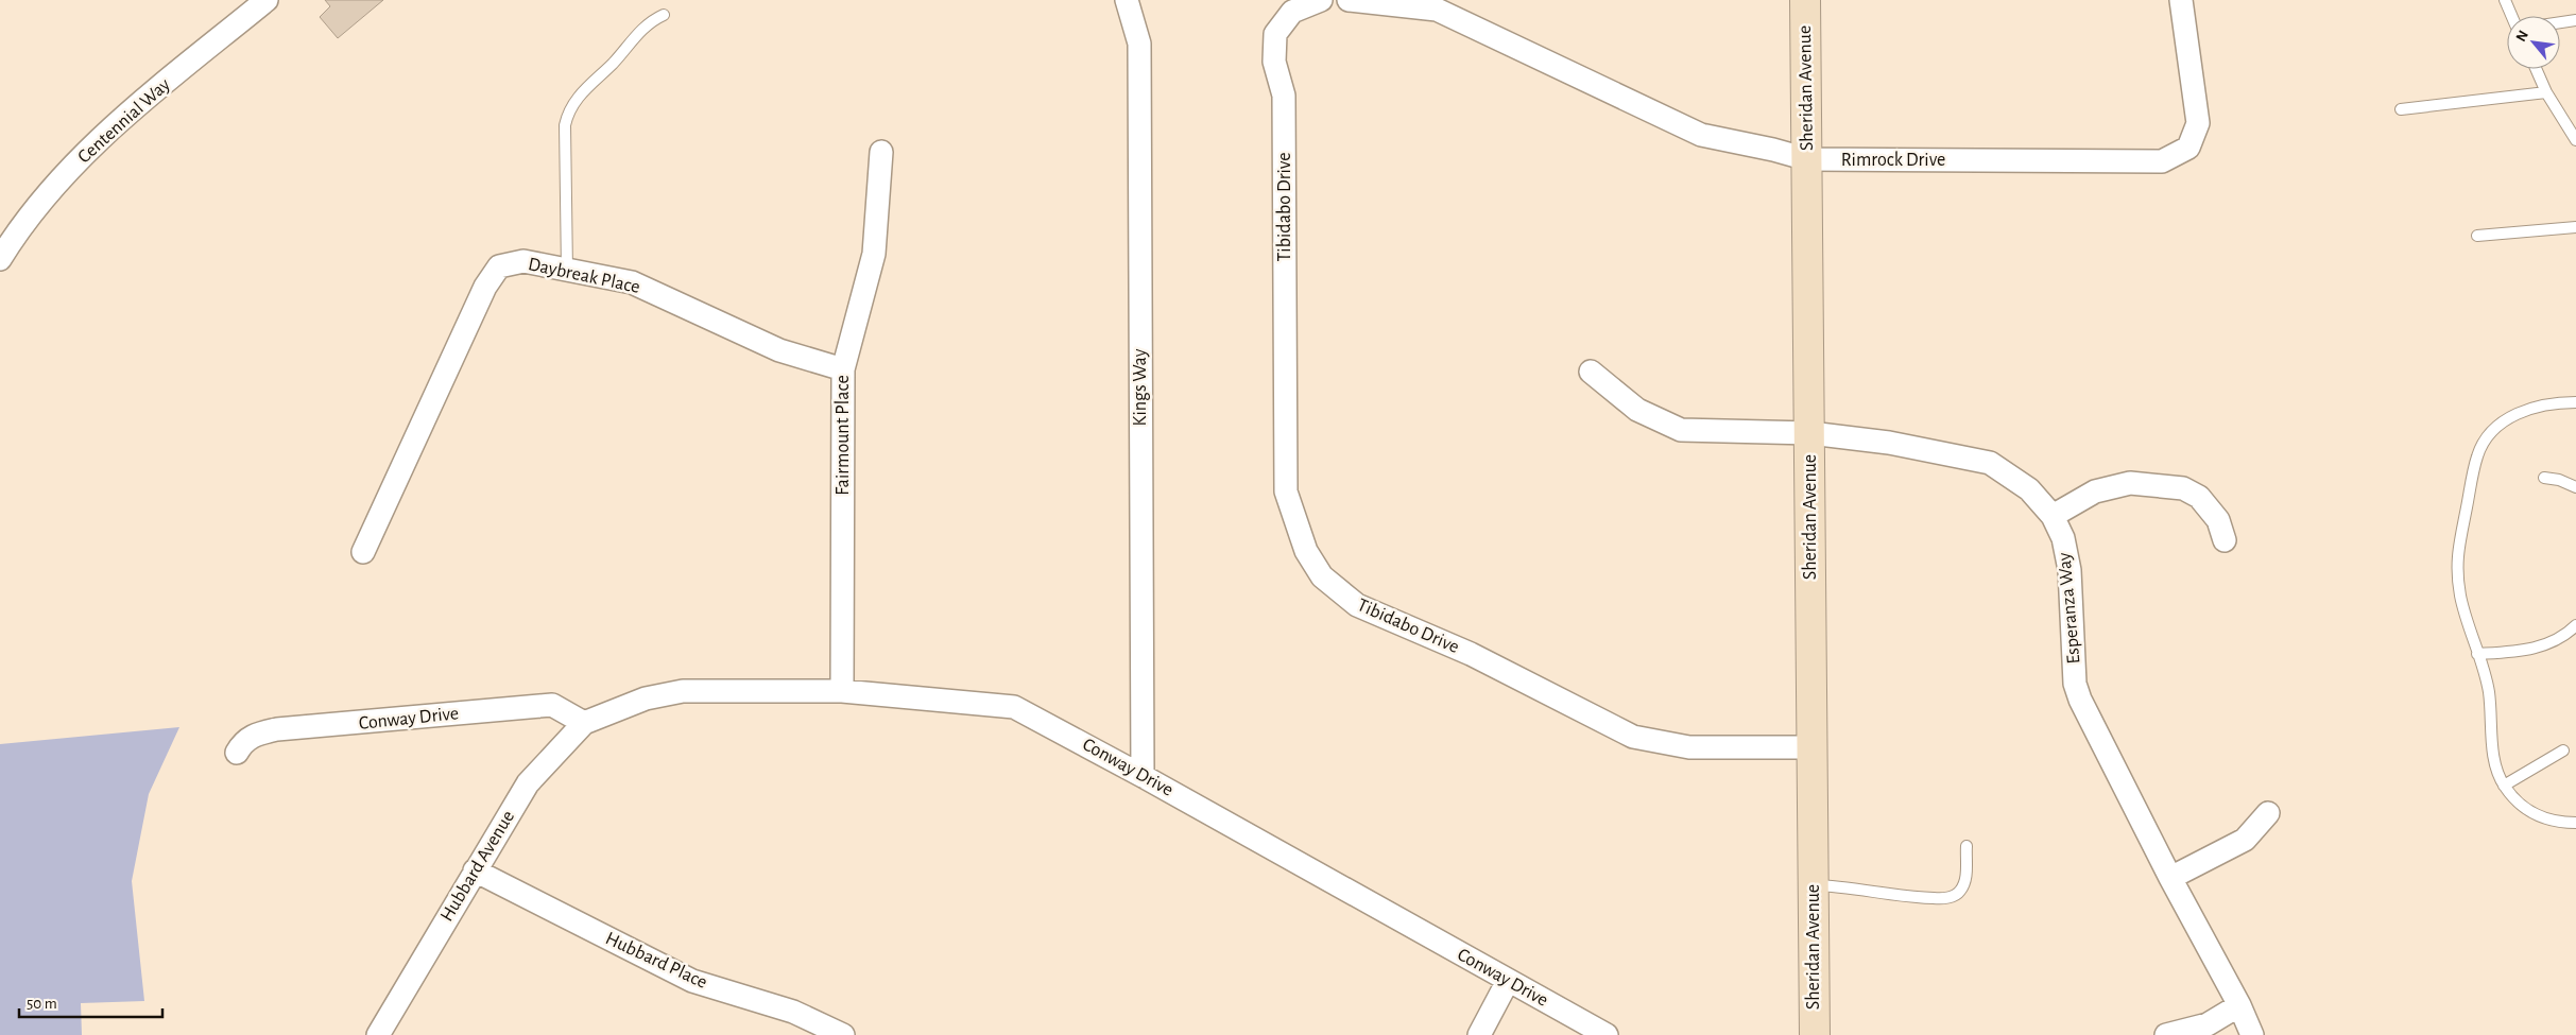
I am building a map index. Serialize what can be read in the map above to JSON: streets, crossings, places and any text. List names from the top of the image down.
{
  "streets": {
    "street": [
      "Sheridan Avenue",
      "Centennial Way",
      "Rimrock Drive",
      "Tibidabo Drive",
      "Daybreak Place",
      "Kings Way",
      "Fairmount Place",
      "Esperanza Way",
      "Conway Drive",
      "Hubbard Avenue",
      "Hubbard Place"
    ]
  },
  "crossings": [
    ["Sheridan Avenue", "Rimrock Drive"],
    ["Sheridan Avenue", "Tibidabo Drive"],
    ["Sheridan Avenue", "Esperanza Way"],
    ["Daybreak Place", "Fairmount Place"],
    ["Kings Way", "Conway Drive"],
    ["Fairmount Place", "Conway Drive"],
    ["Conway Drive", "Hubbard Avenue"],
    ["Hubbard Avenue", "Hubbard Place"]
  ],
  "scale_bar": "50 m",
  "north": "top left"
}
